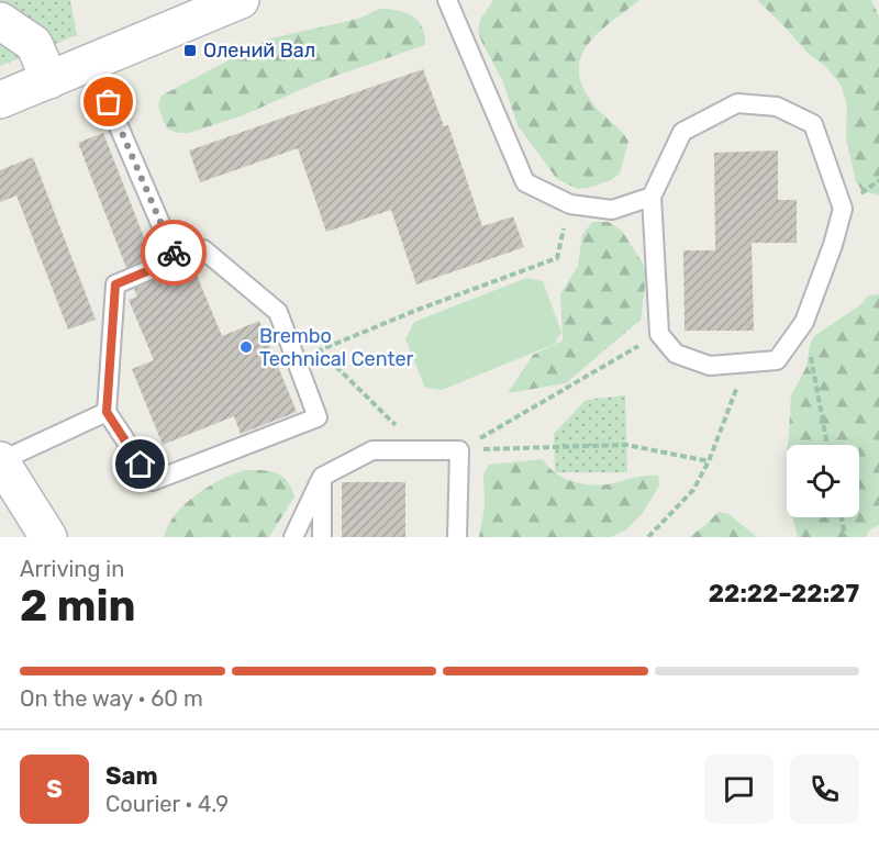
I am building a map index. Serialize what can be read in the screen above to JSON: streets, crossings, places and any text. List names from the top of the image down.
{
  "places": {
    "transit": ["Олений Вал"],
    "other": ["Brembo Technical Center"]
  },
  "page": {
    "heading": ["2 min", "Arriving in", "22:22–22:27"],
    "panel": ["Sam", "Courier · 4.9"],
    "bar": "On the way · 60 m",
    "round": "S"
  }
}
